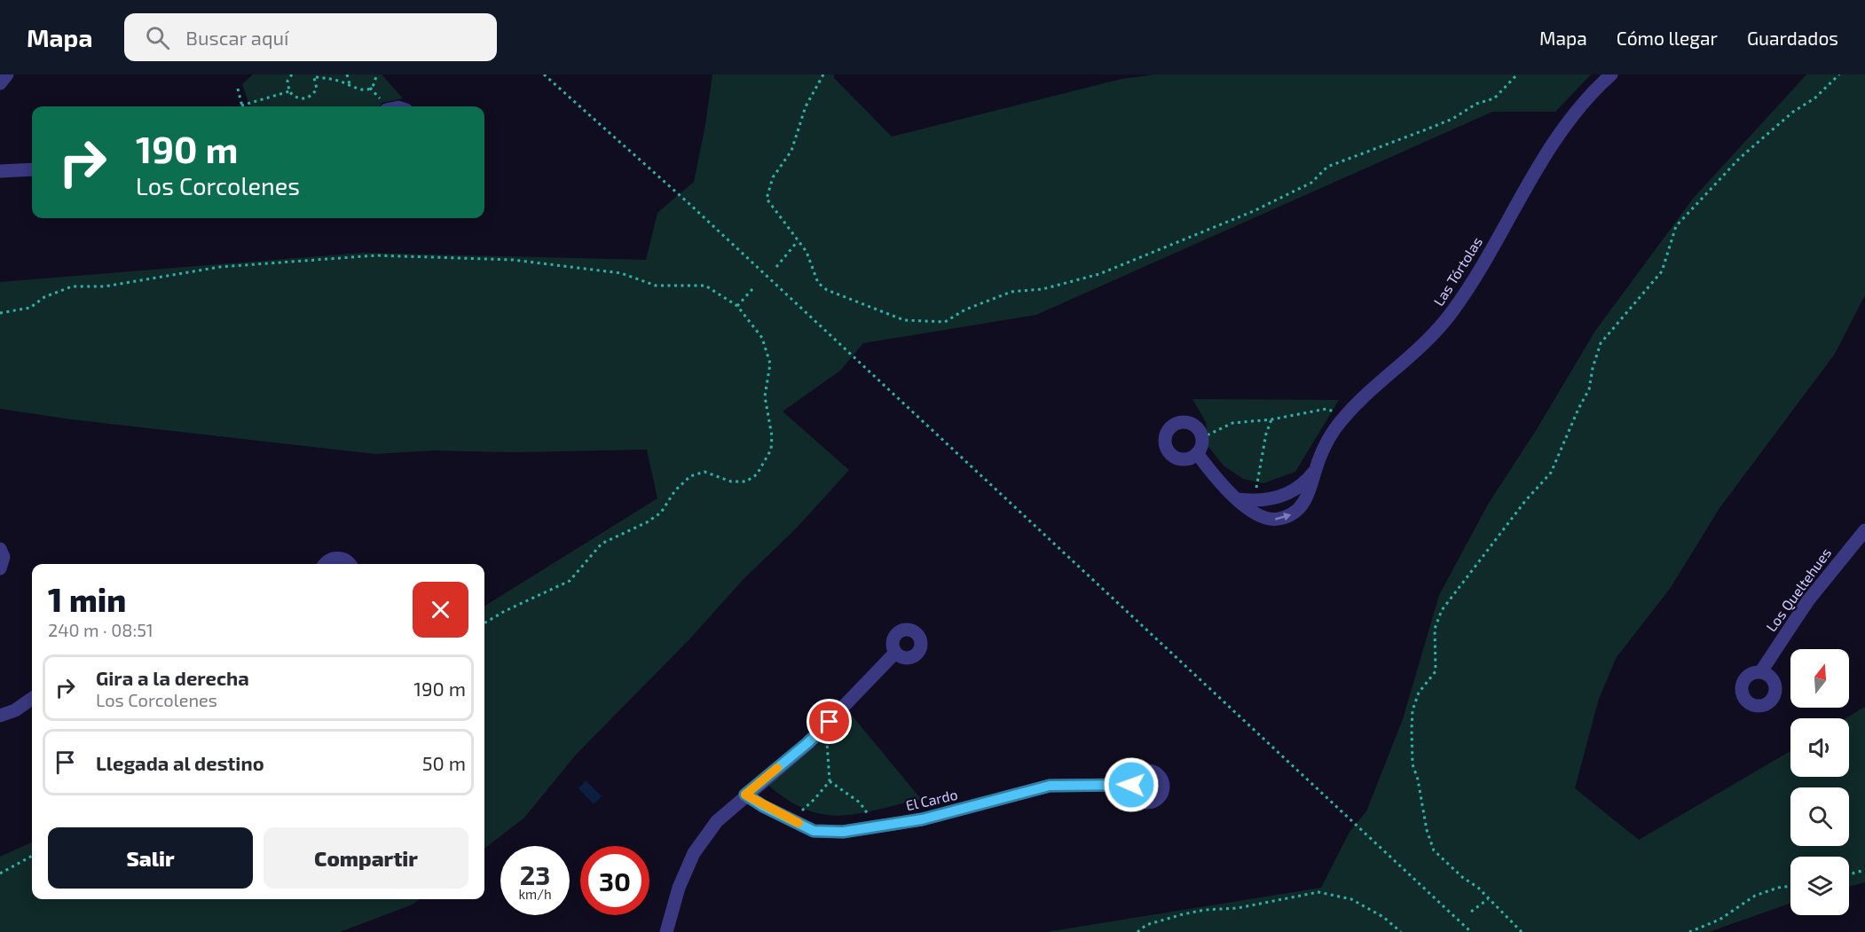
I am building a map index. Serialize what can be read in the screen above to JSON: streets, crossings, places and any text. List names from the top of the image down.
{
  "streets": {
    "street": ["Las Tórtolas", "Los Queltehues", "El Cardo"]
  },
  "north": "top",
  "page": {
    "header": "Mapa",
    "search": "Buscar aquí",
    "nav": ["Mapa", "Cómo llegar", "Guardados"],
    "turn": ["190 m", "Los Corcolenes"],
    "heading": ["1 min", "240 m · 08:51"],
    "list": [
      {
        "name": "Gira a la derecha",
        "note": "Los Corcolenes",
        "value": "190 m"
      },
      {
        "name": "Llegada al destino",
        "value": "50 m"
      }
    ],
    "buttons": ["Salir", "Compartir"],
    "speed": "23 km/h",
    "limit": "30"
  }
}
